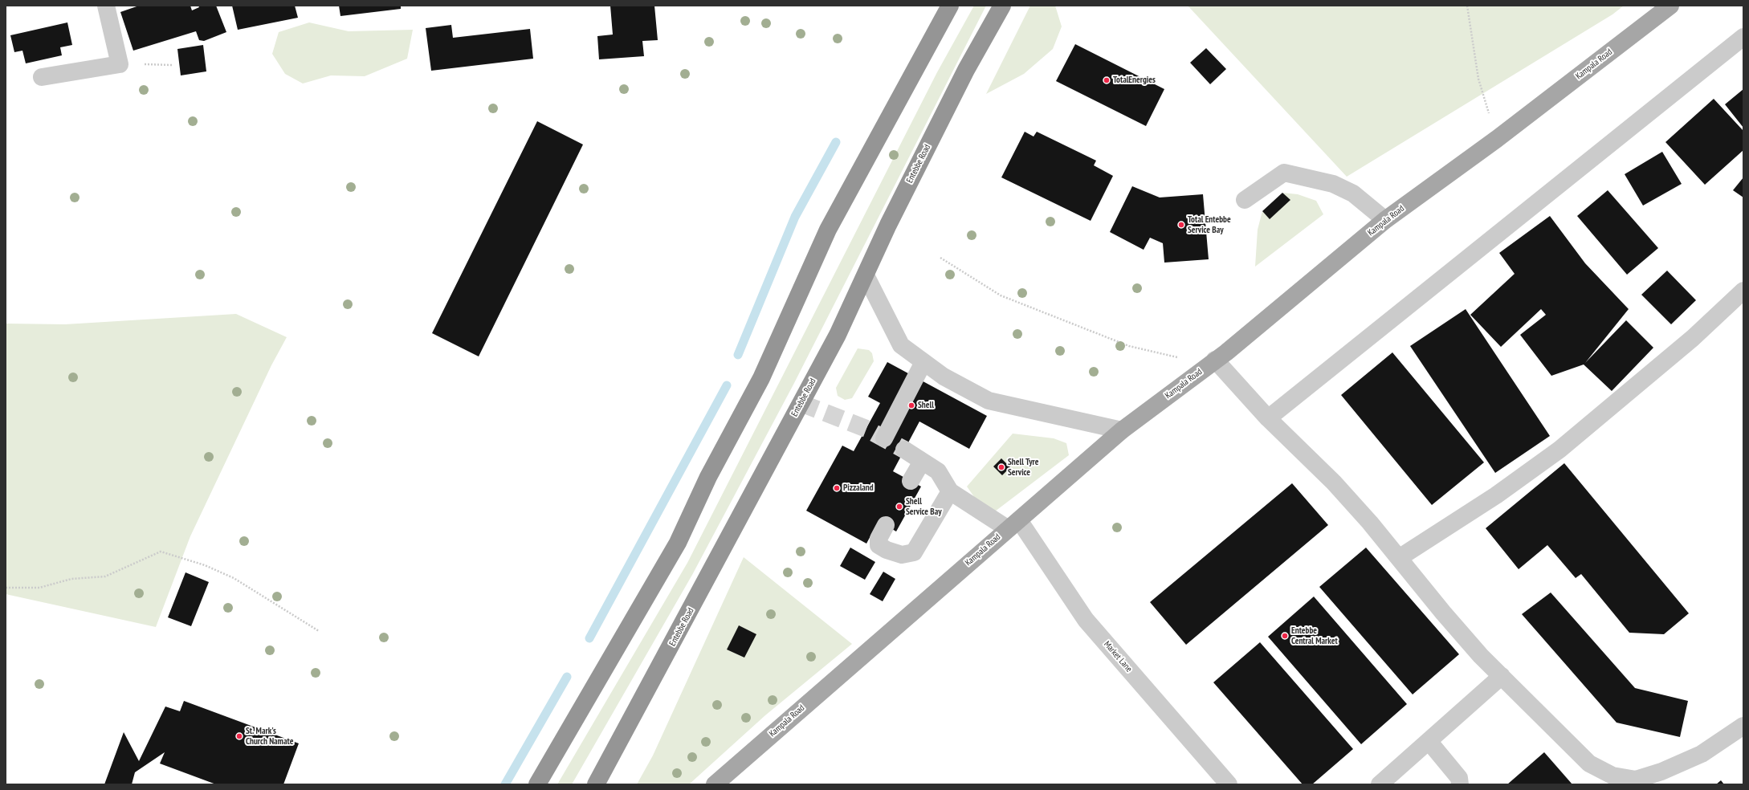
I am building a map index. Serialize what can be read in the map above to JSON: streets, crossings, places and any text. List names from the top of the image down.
{
  "streets": {
    "highway": ["Entebbe Road"],
    "main road": ["Kampala Road"],
    "street": ["Market Lane"]
  },
  "crossings": [
    ["Kampala Road", "Market Lane"]
  ],
  "places": [
    "TotalEnergies",
    "Total Entebbe Service Bay",
    "Shell",
    "Shell Tyre Service",
    "Pizzaland",
    "Shell Service Bay",
    "Entebbe Central Market",
    "St. Mark's Church Namate"
  ]
}
